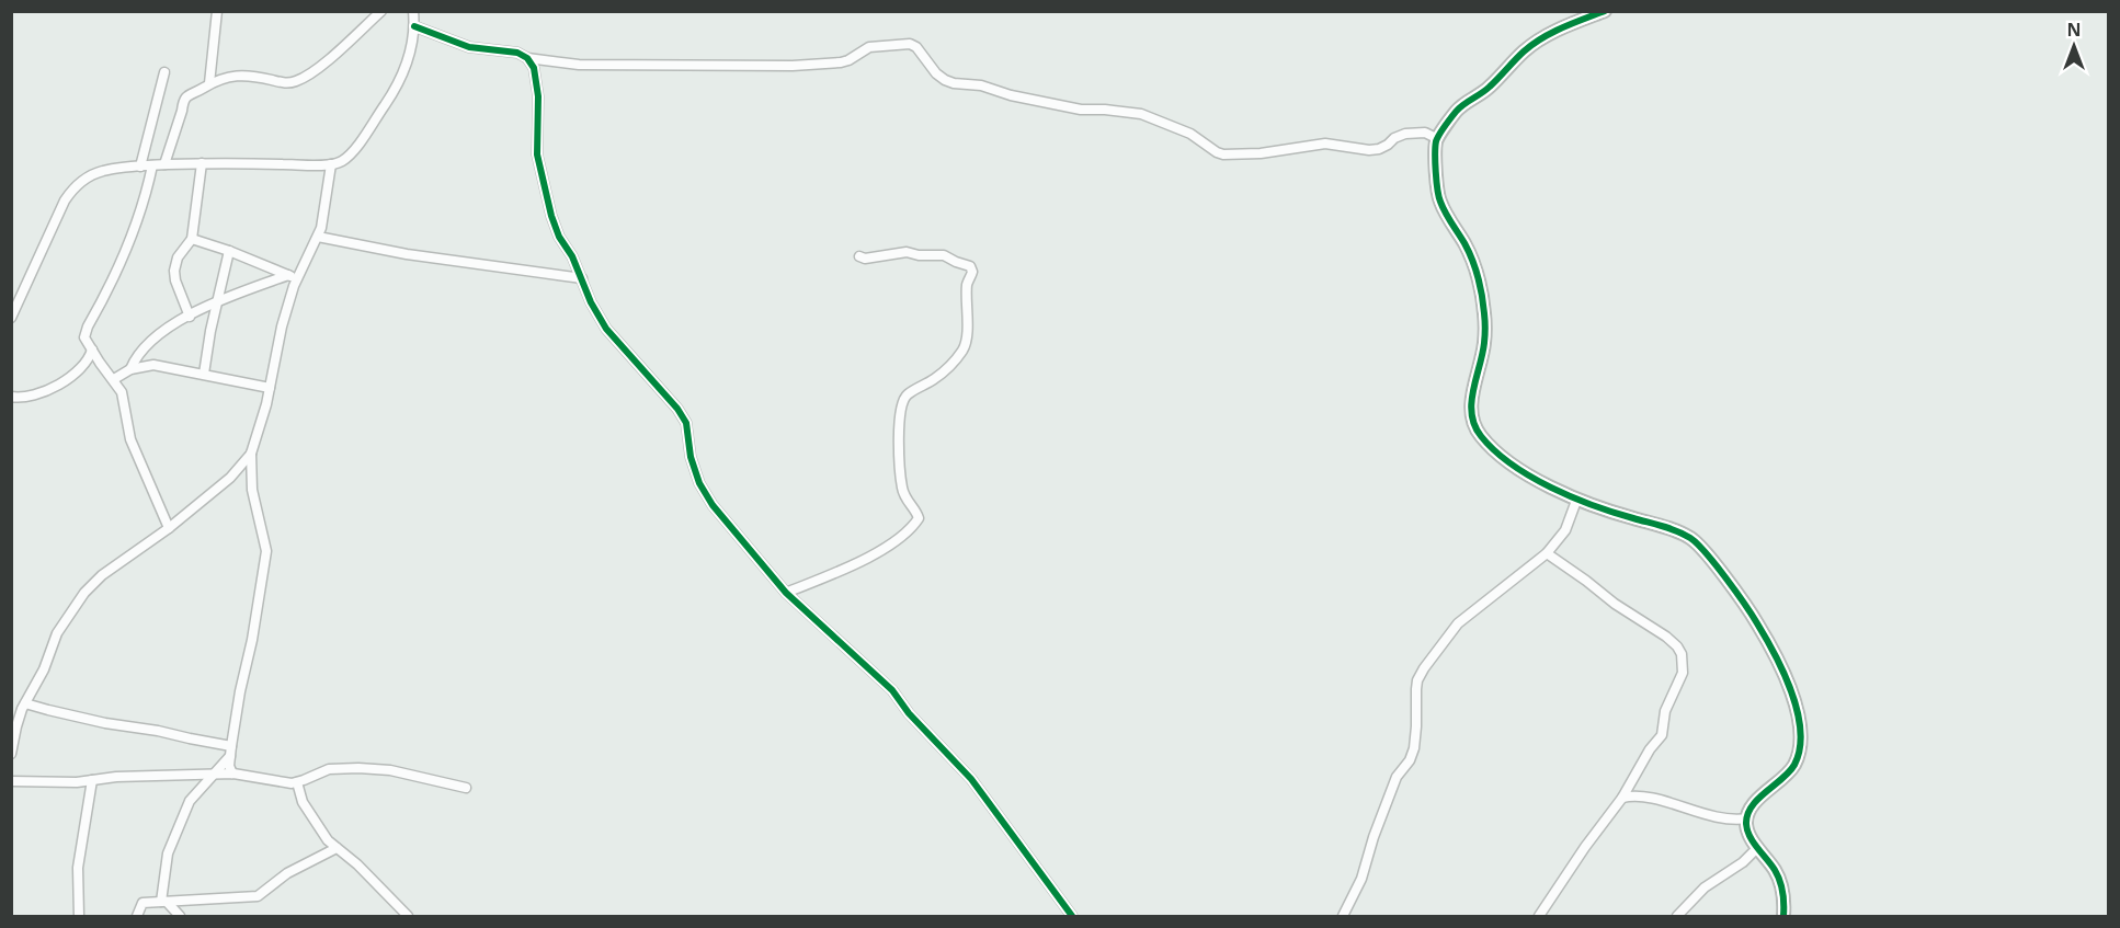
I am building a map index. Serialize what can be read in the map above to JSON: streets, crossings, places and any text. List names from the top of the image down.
{
  "north": "top"
}
